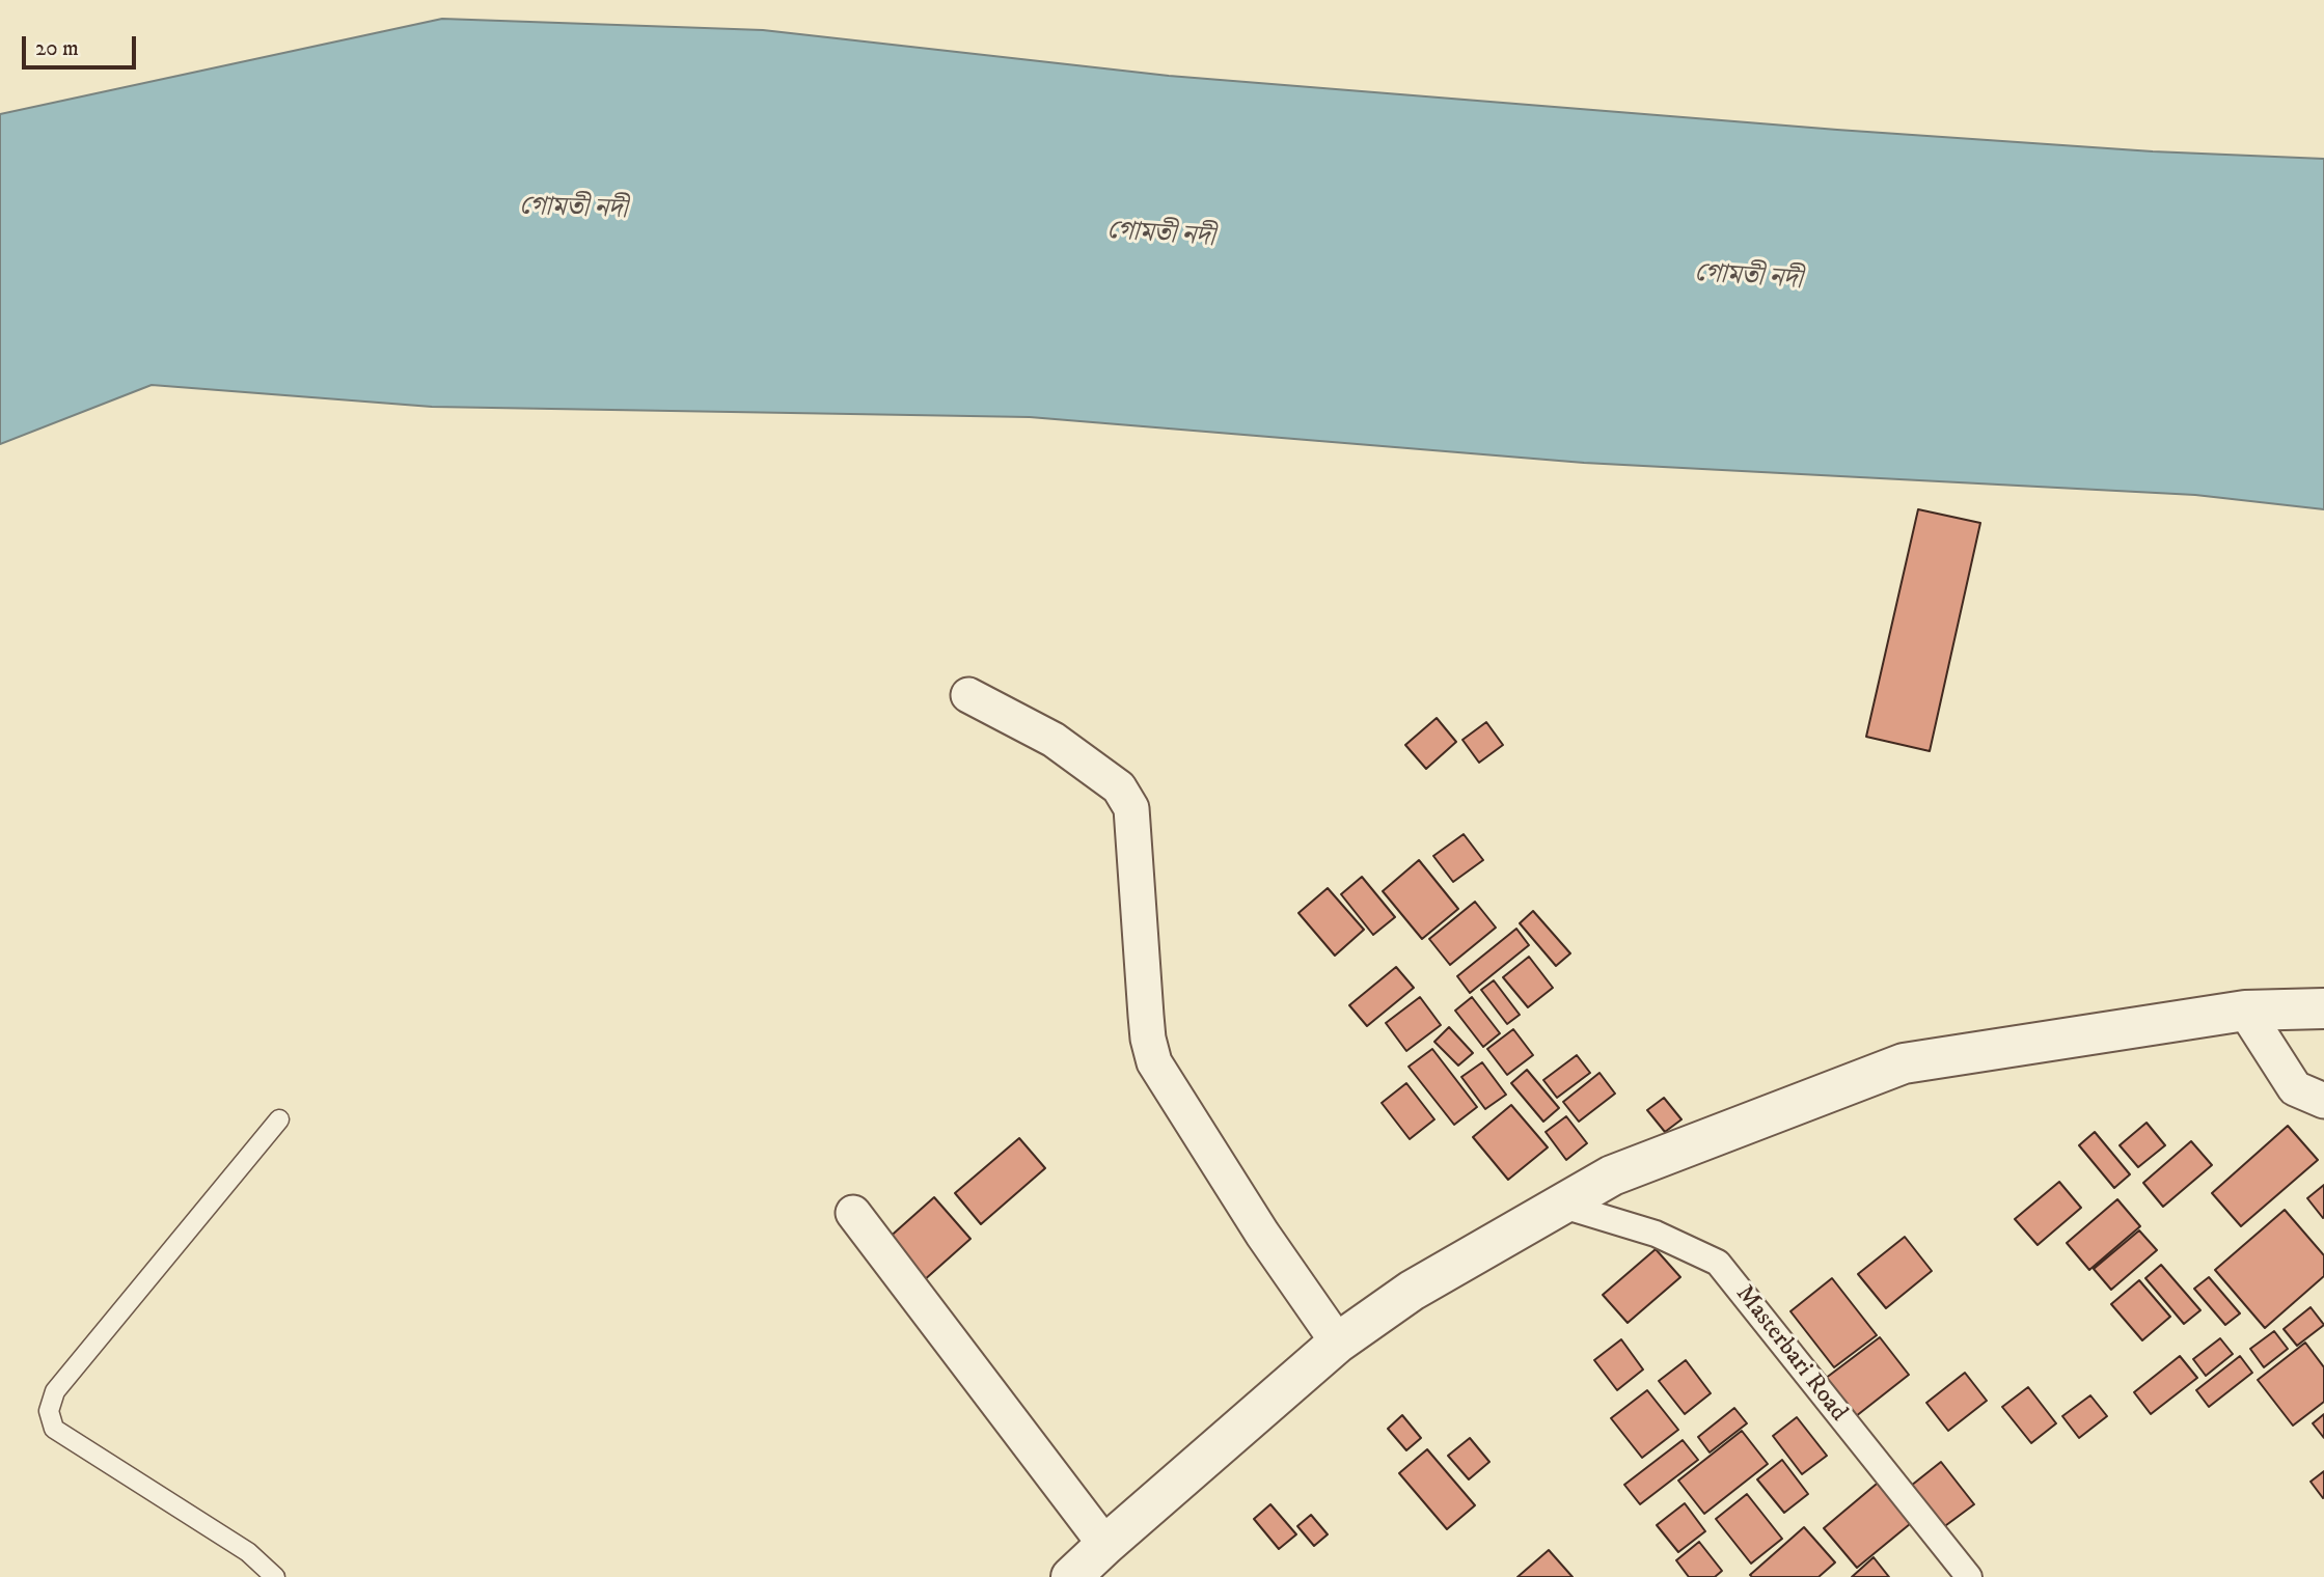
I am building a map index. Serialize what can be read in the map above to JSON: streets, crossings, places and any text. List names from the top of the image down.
{
  "streets": {
    "street": ["Masterbari Road"]
  },
  "water": ["গোমতী নদী"],
  "scale_bar": "20 m"
}
